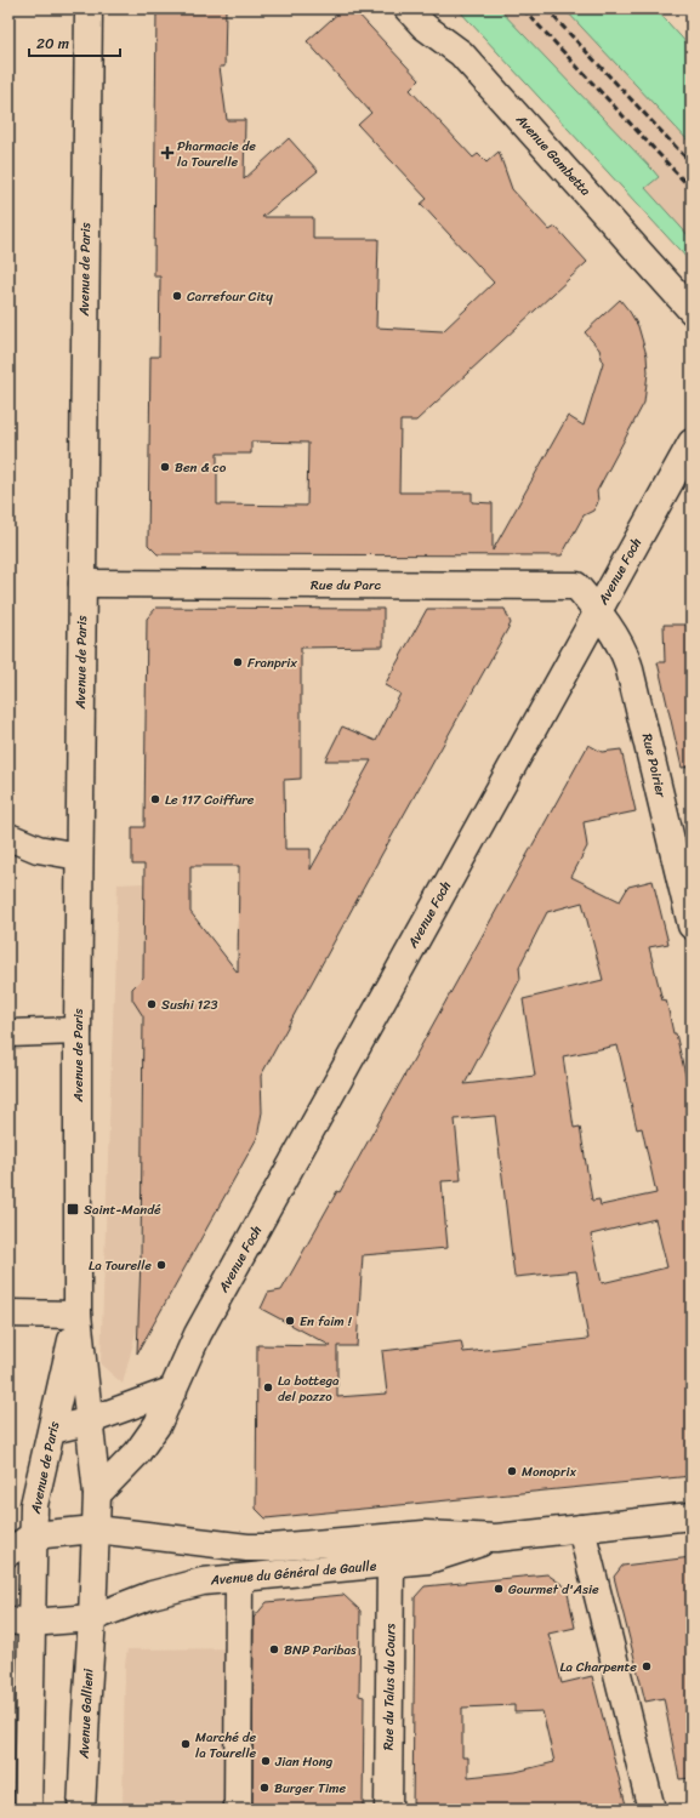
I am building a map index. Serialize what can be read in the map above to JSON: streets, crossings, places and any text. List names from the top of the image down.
{
  "streets": {
    "street": [
      "Avenue Gambetta",
      "Avenue de Paris",
      "Avenue Foch",
      "Rue du Parc",
      "Rue Poirier",
      "Avenue du Général de Gaulle",
      "Rue du Talus du Cours",
      "Avenue Gallieni"
    ]
  },
  "crossings": [
    ["Avenue de Paris", "Avenue Foch"],
    ["Avenue de Paris", "Rue du Parc"],
    ["Avenue de Paris", "Avenue du Général de Gaulle"],
    ["Avenue de Paris", "Avenue Gallieni"],
    ["Avenue Foch", "Rue du Parc"],
    ["Avenue Foch", "Rue Poirier"],
    ["Rue du Parc", "Rue Poirier"],
    ["Avenue du Général de Gaulle", "Rue du Talus du Cours"],
    ["Avenue du Général de Gaulle", "Avenue Gallieni"]
  ],
  "places": {
    "health": ["Pharmacie de la Tourelle"],
    "other": [
      "Carrefour City",
      "Ben & co",
      "Franprix",
      "Le 117 Coiffure",
      "Sushi 123",
      "La Tourelle",
      "En faim !",
      "La bottega del pozzo",
      "Monoprix",
      "Gourmet d'Asie",
      "BNP Paribas",
      "La Charpente",
      "Marché de la Tourelle",
      "Jian Hong",
      "Burger Time"
    ],
    "transit": ["Saint-Mandé"]
  },
  "scale_bar": "20 m"
}
